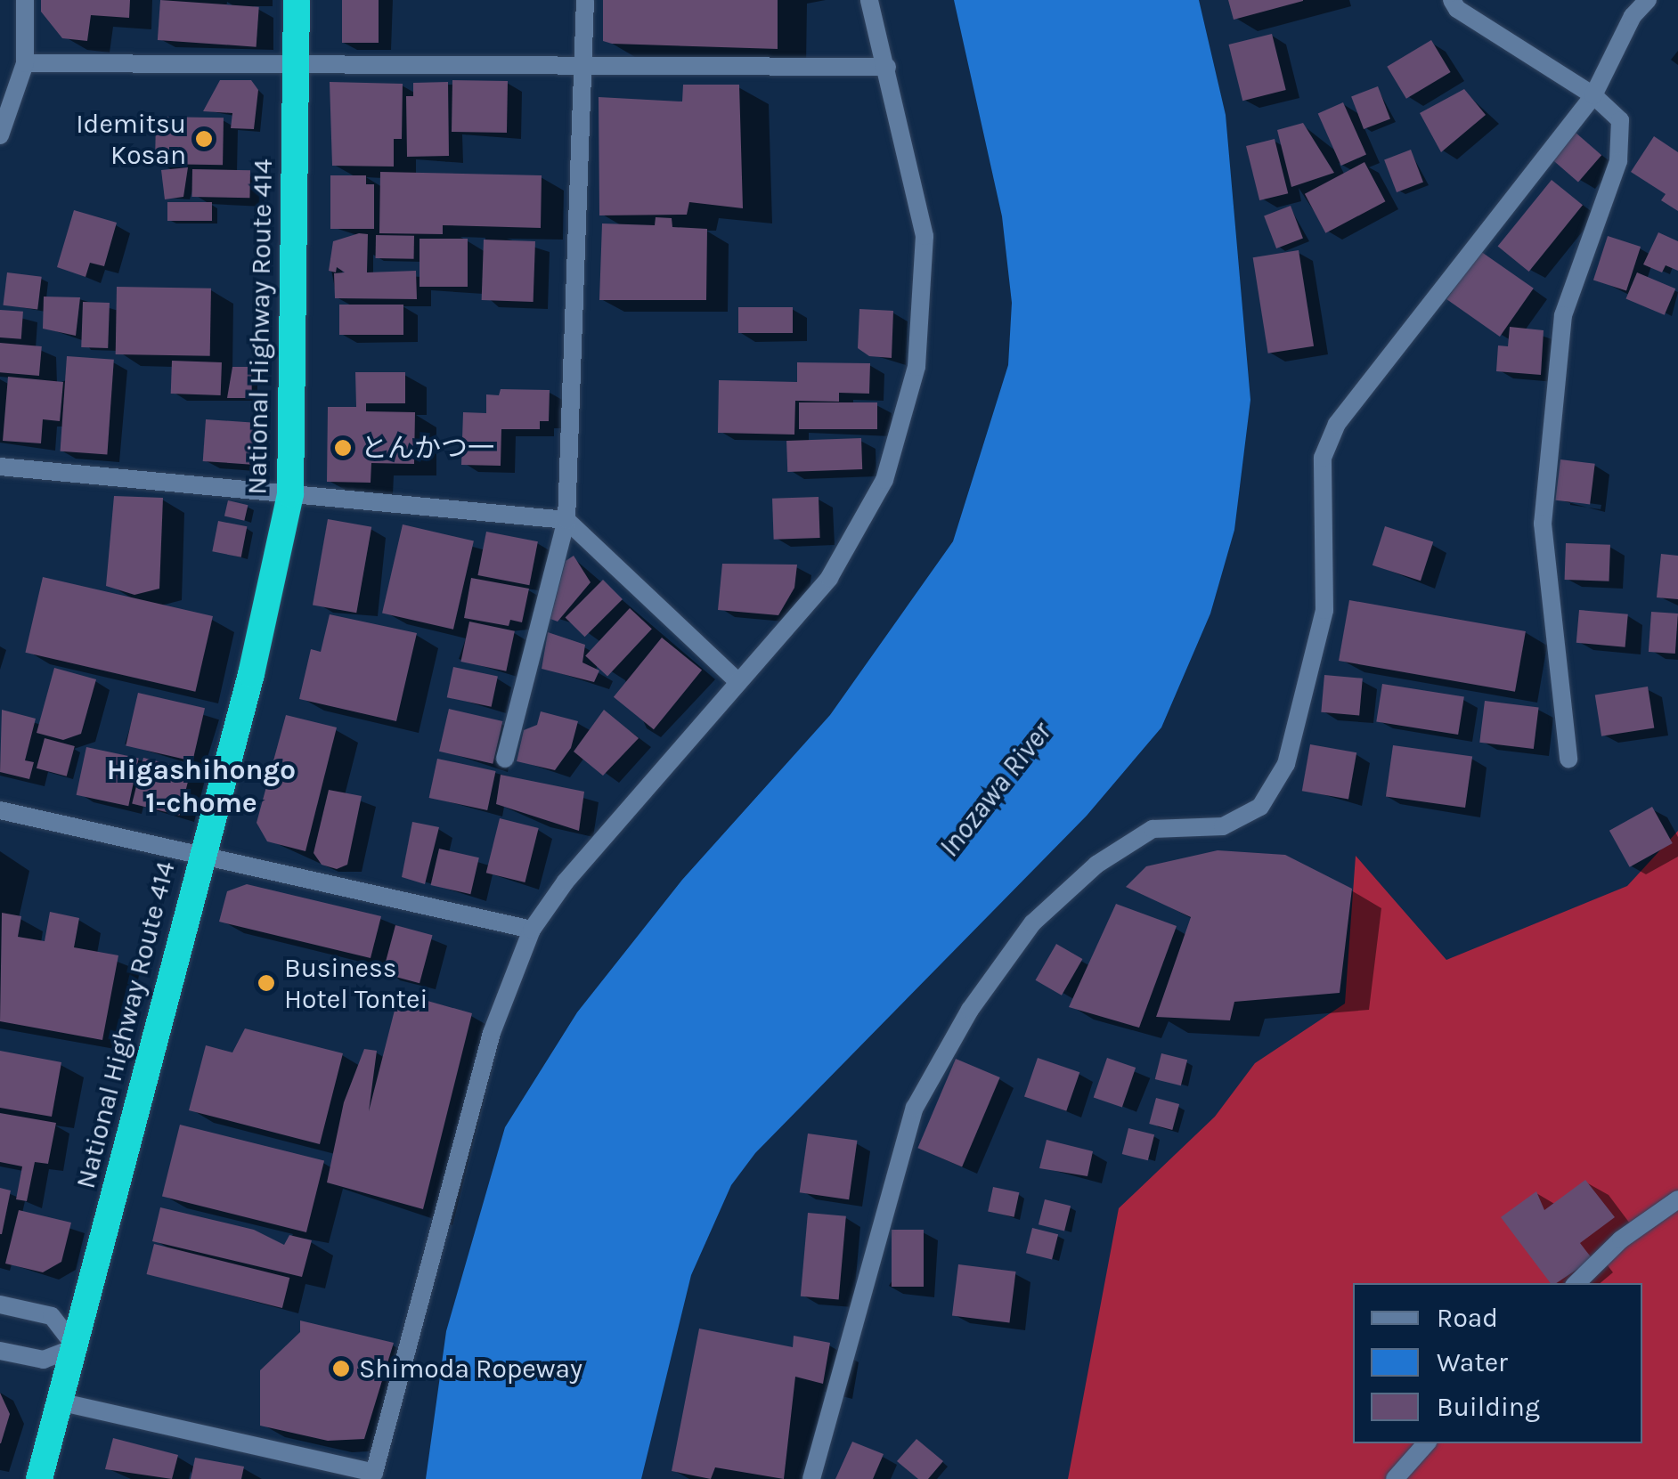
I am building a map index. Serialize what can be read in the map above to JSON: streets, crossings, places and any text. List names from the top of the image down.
{
  "streets": {
    "highway": ["National Highway Route 414"]
  },
  "districts": ["Higashihongo 1-chome"],
  "water": ["Inozawa River"],
  "places": [
    "Idemitsu Kosan",
    "とんかつ一",
    "Business Hotel Tontei",
    "Shimoda Ropeway"
  ],
  "legend": ["Road", "Water", "Building"]
}
